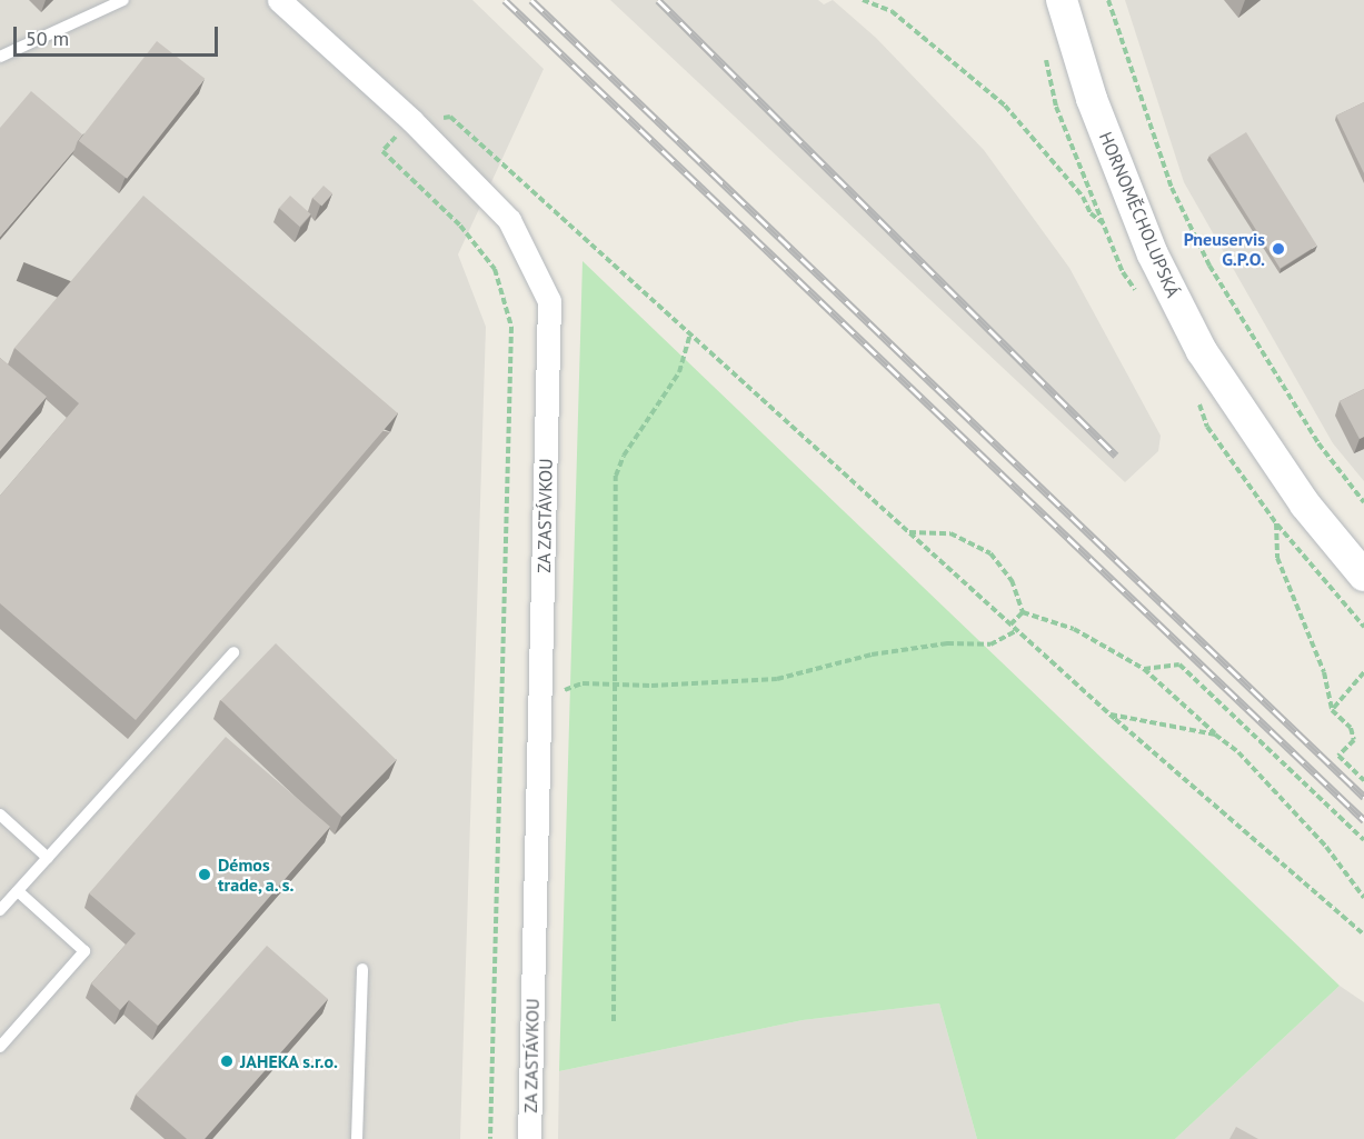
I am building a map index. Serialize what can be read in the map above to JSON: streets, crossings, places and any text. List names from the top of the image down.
{
  "streets": {
    "street": ["HORNOMĚCHOLUPSKÁ", "ZA ZASTÁVKOU"]
  },
  "places": ["Pneuservis G.P.O.", "Démos trade, a. s.", "JAHEKA s.r.o."],
  "scale_bar": "50 m"
}
